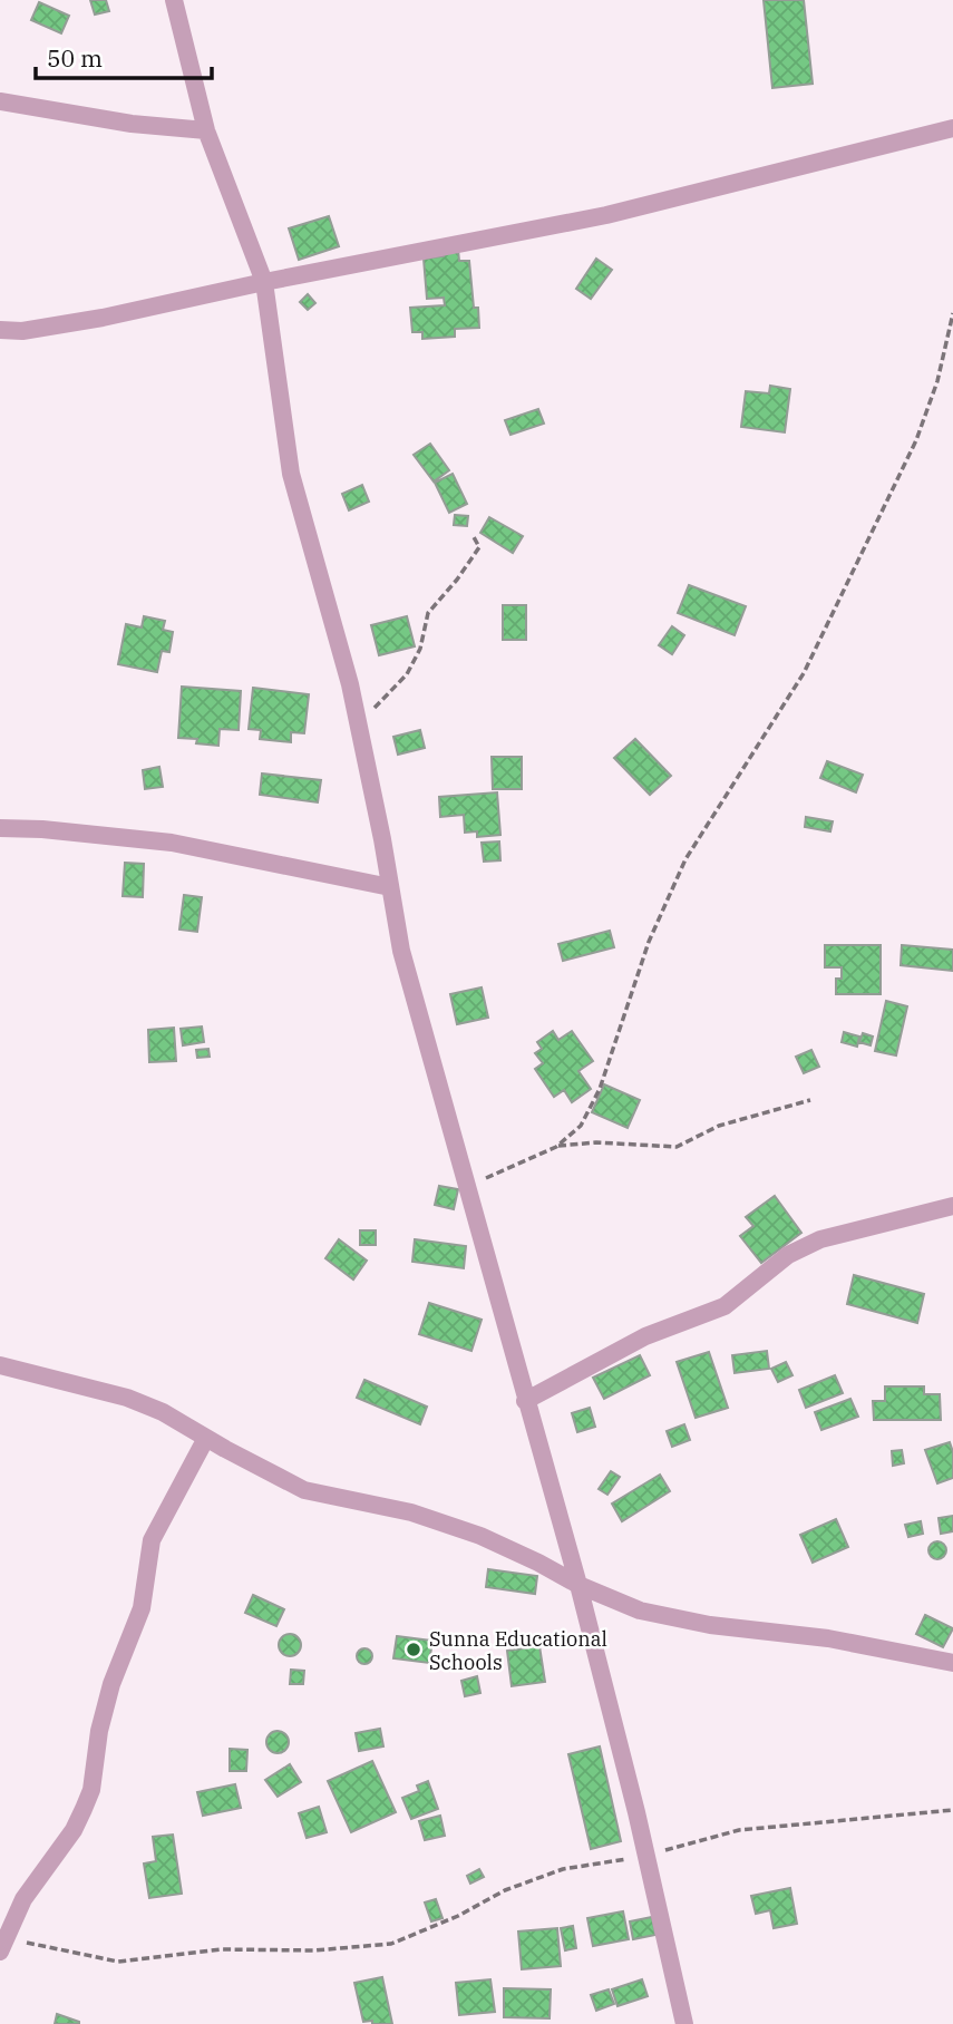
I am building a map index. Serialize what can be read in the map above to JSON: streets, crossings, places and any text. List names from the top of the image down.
{
  "places": ["Sunna Educational Schools"],
  "scale_bar": "50 m"
}
